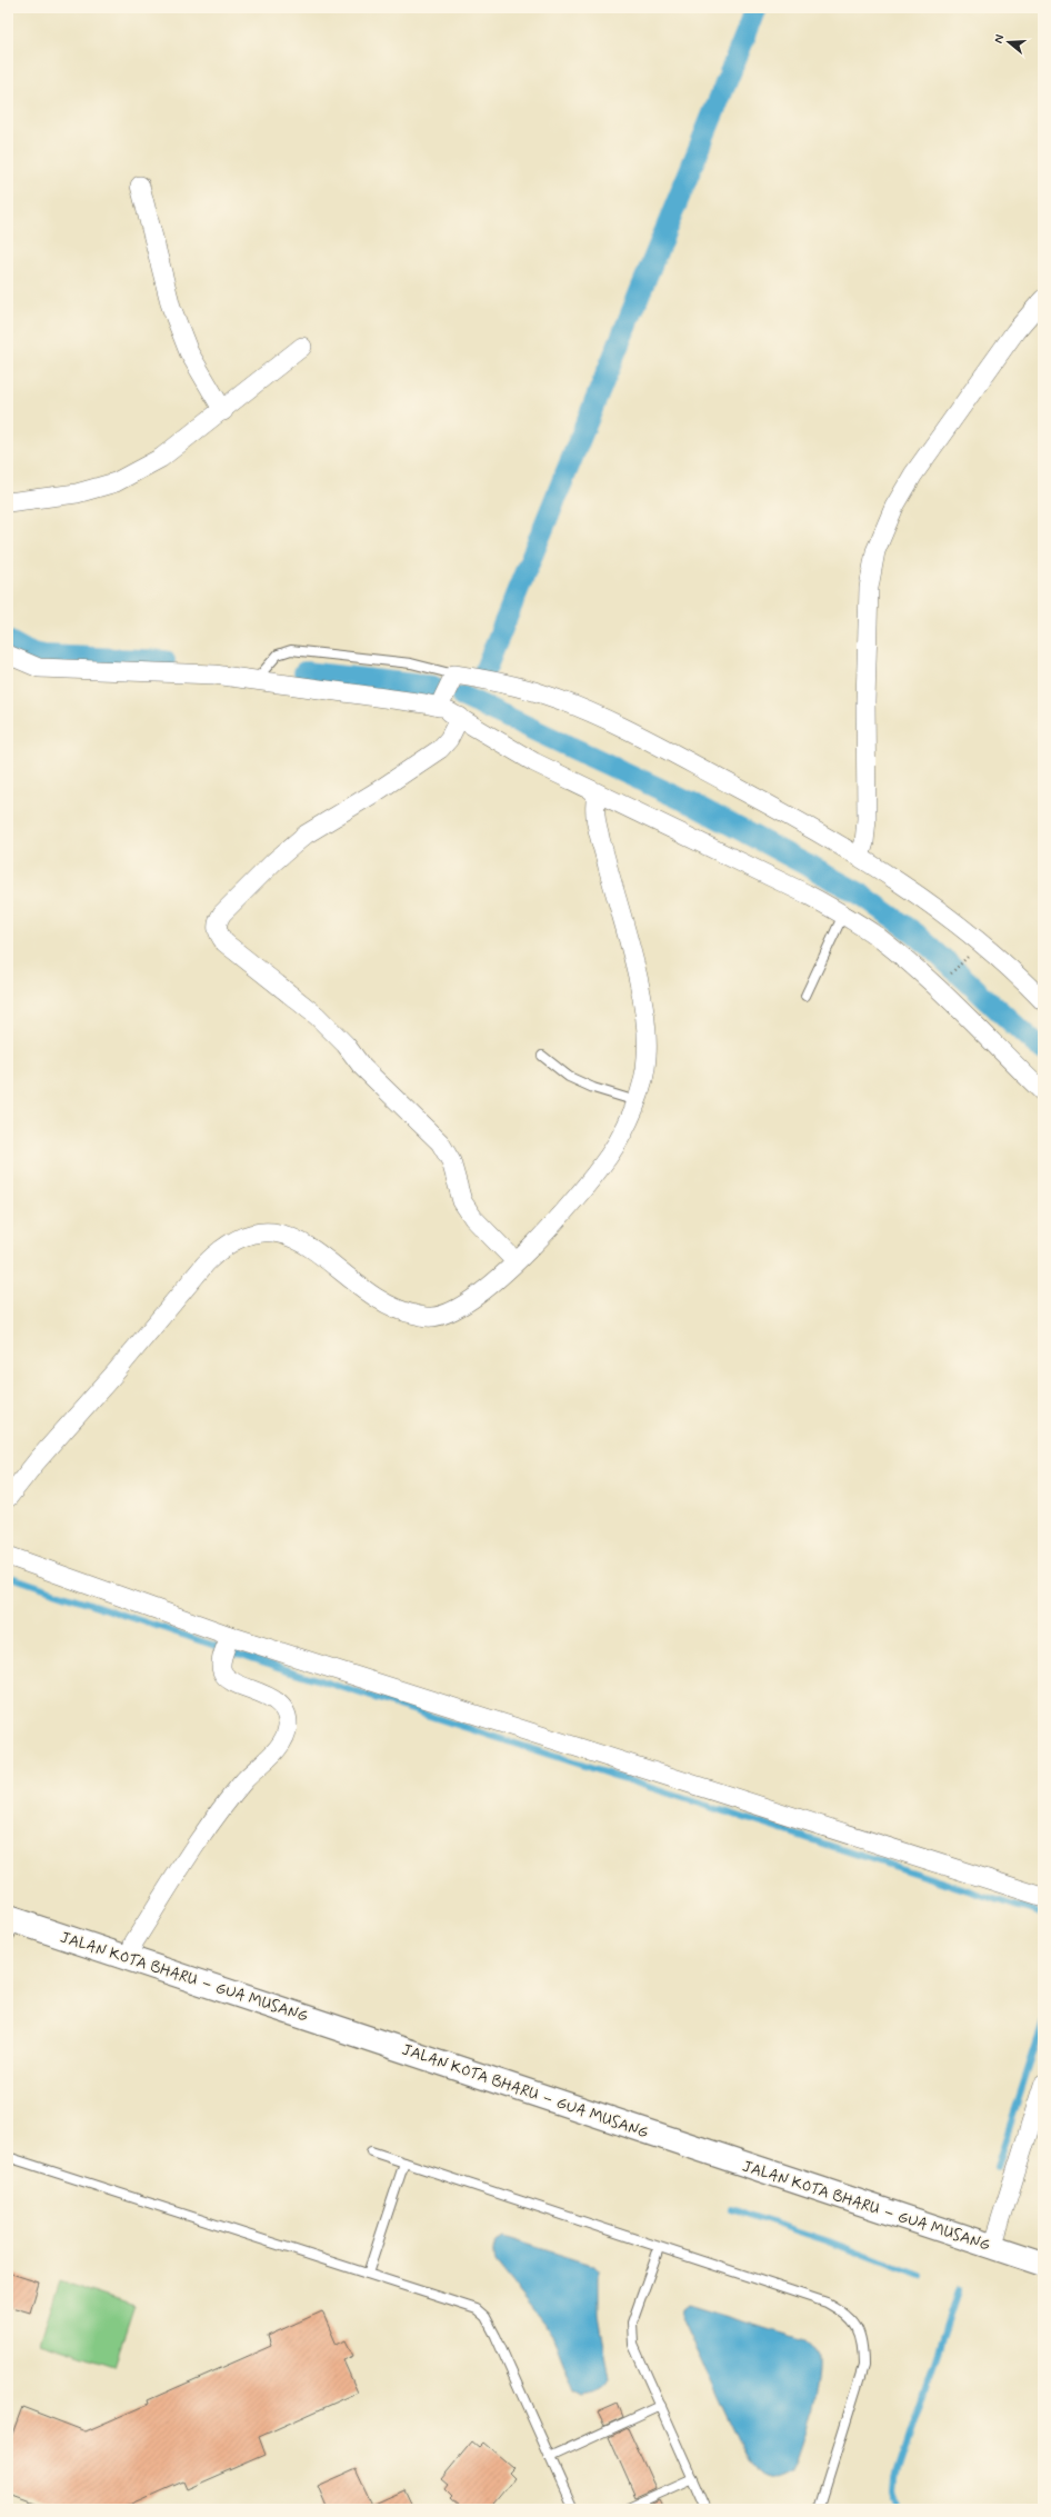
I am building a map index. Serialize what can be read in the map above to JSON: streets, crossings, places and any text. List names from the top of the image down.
{
  "streets": {
    "main road": ["JALAN KOTA BHARU – GUA MUSANG"]
  },
  "north": "left"
}
